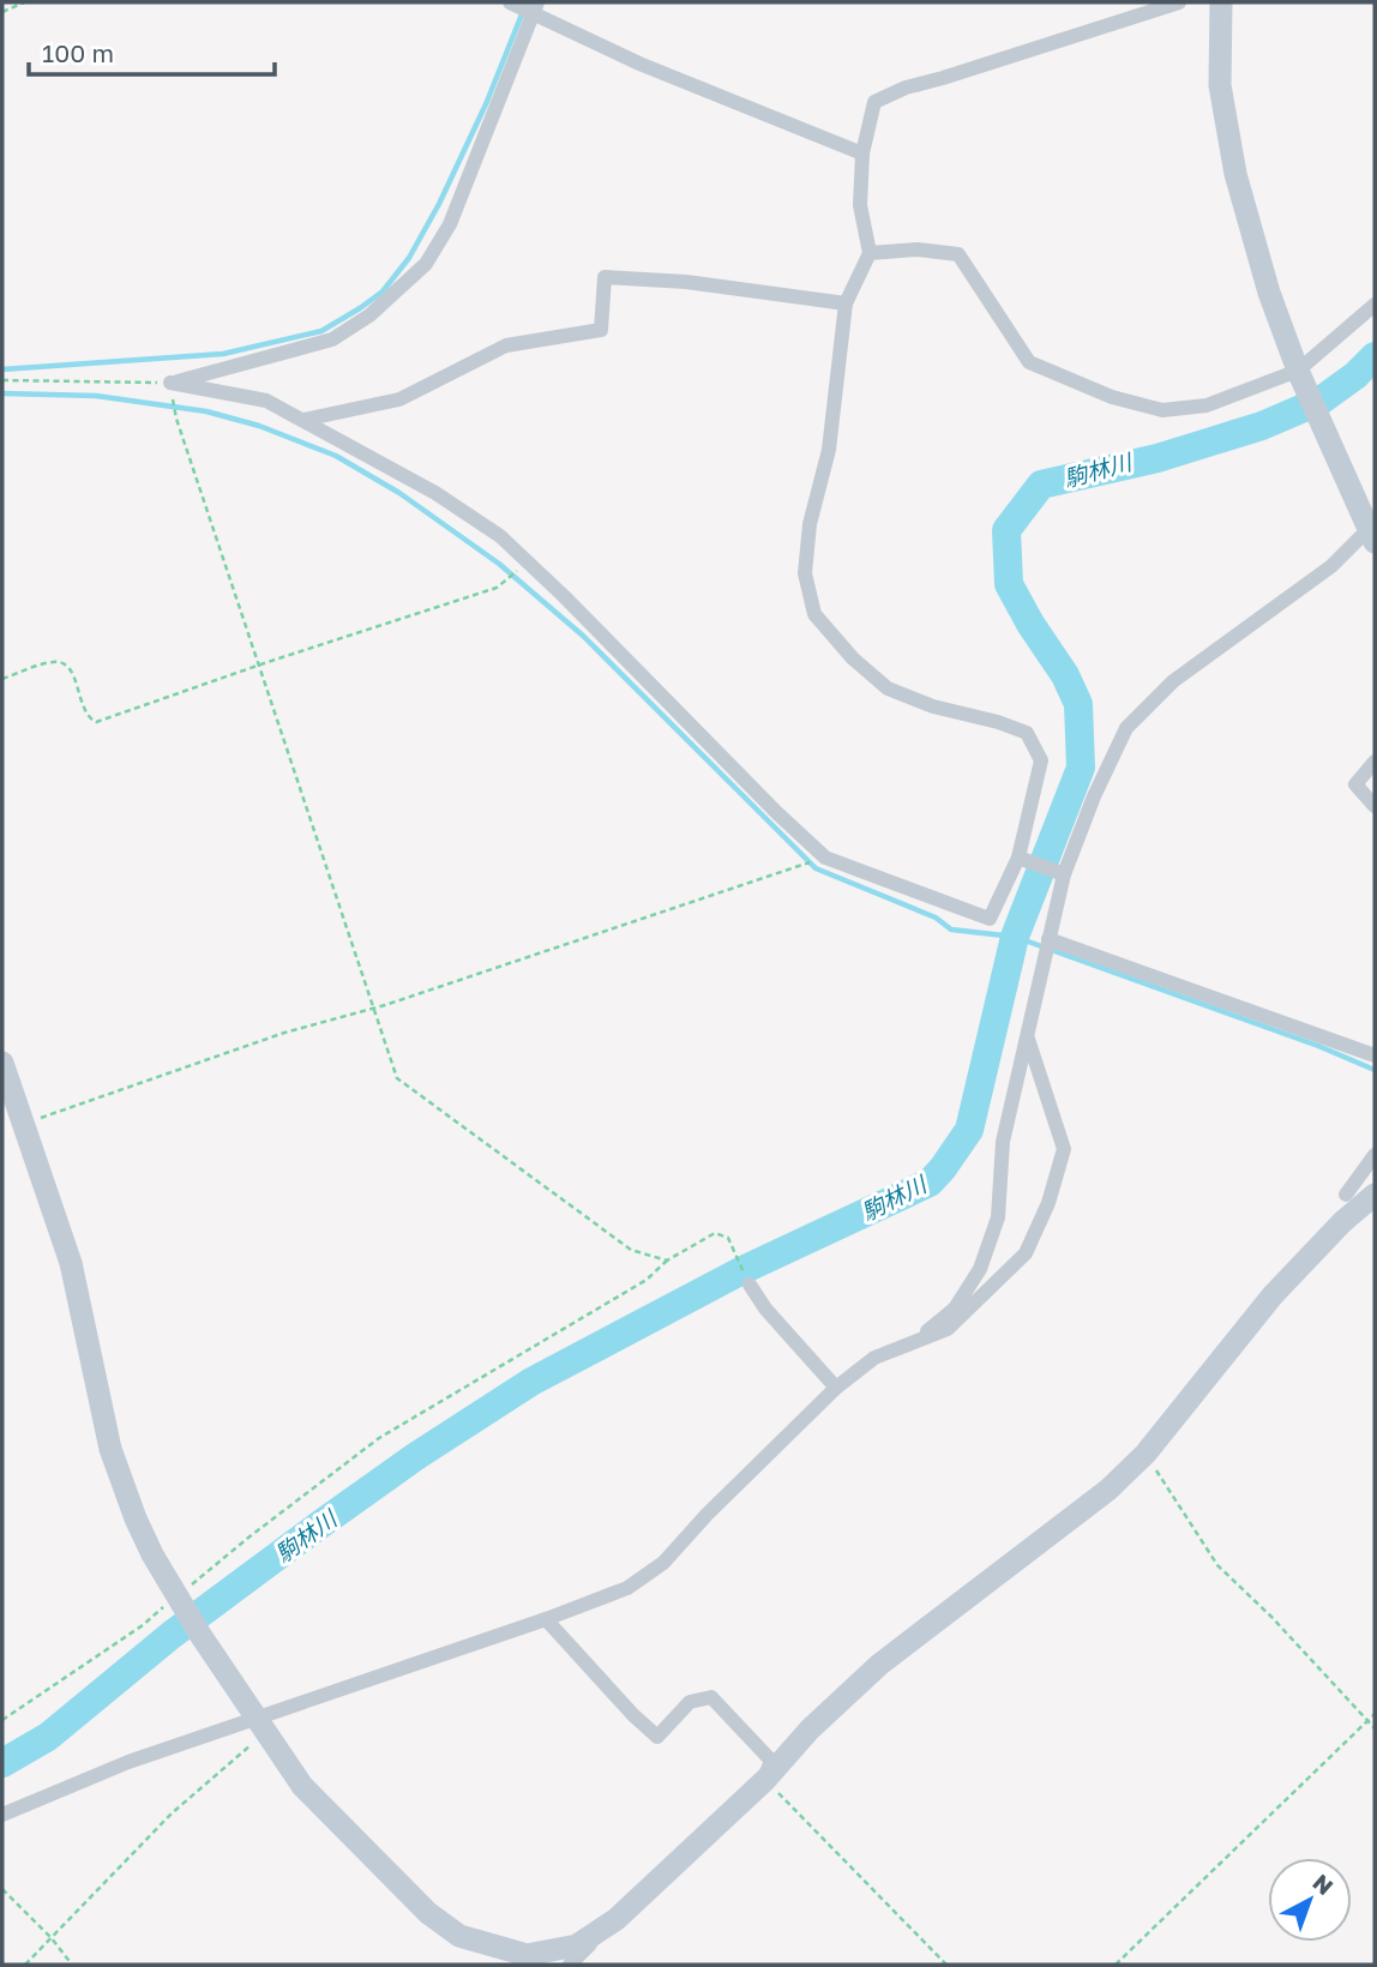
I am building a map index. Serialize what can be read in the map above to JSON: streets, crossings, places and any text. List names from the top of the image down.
{
  "water": ["駒林川"],
  "scale_bar": "100 m",
  "north": "top right"
}
